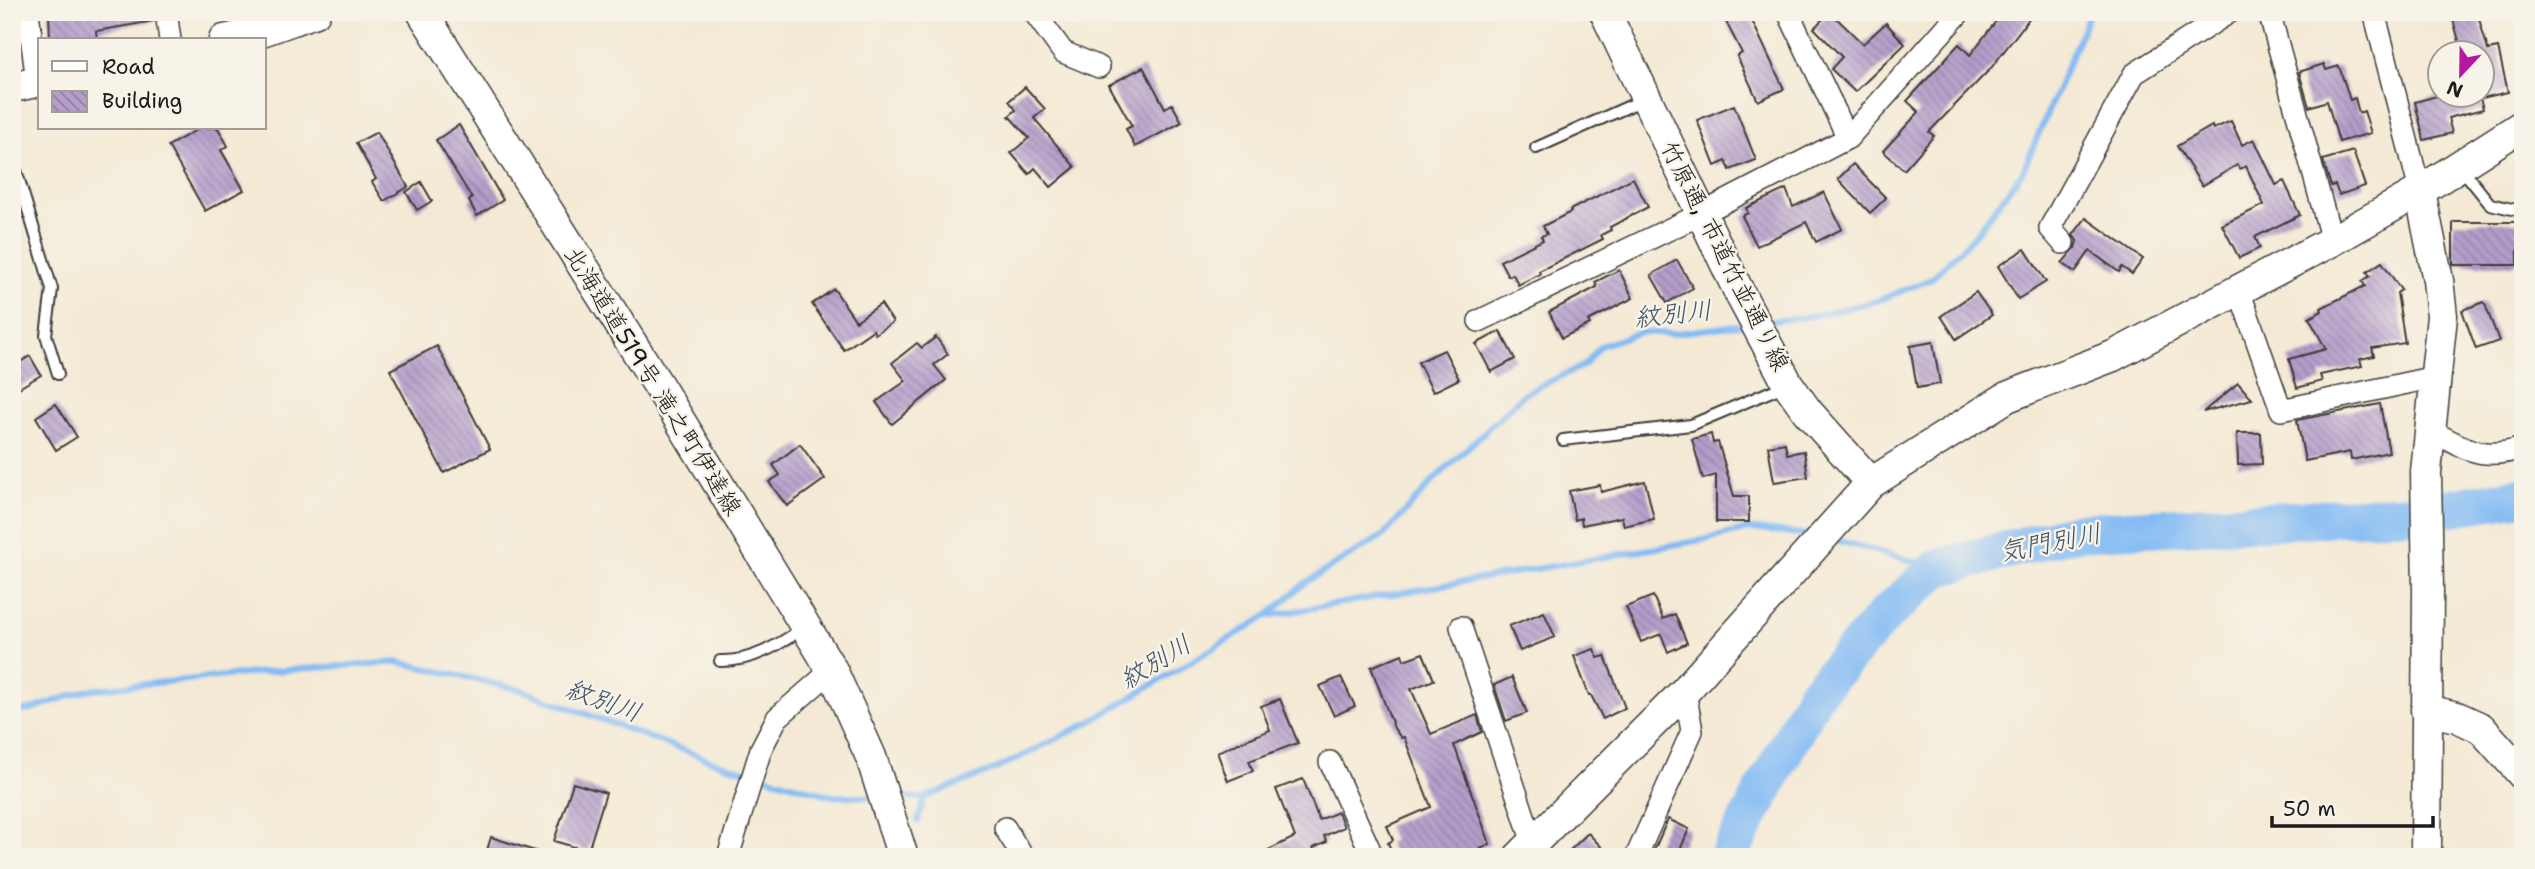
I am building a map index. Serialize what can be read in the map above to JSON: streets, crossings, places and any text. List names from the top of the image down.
{
  "streets": {
    "street": ["竹原通, 市道竹並通り線", "北海道道519号 滝之町伊達線"]
  },
  "water": ["紋別川", "気門別川"],
  "legend": ["Road", "Building"],
  "scale_bar": "50 m",
  "north": "bottom"
}
